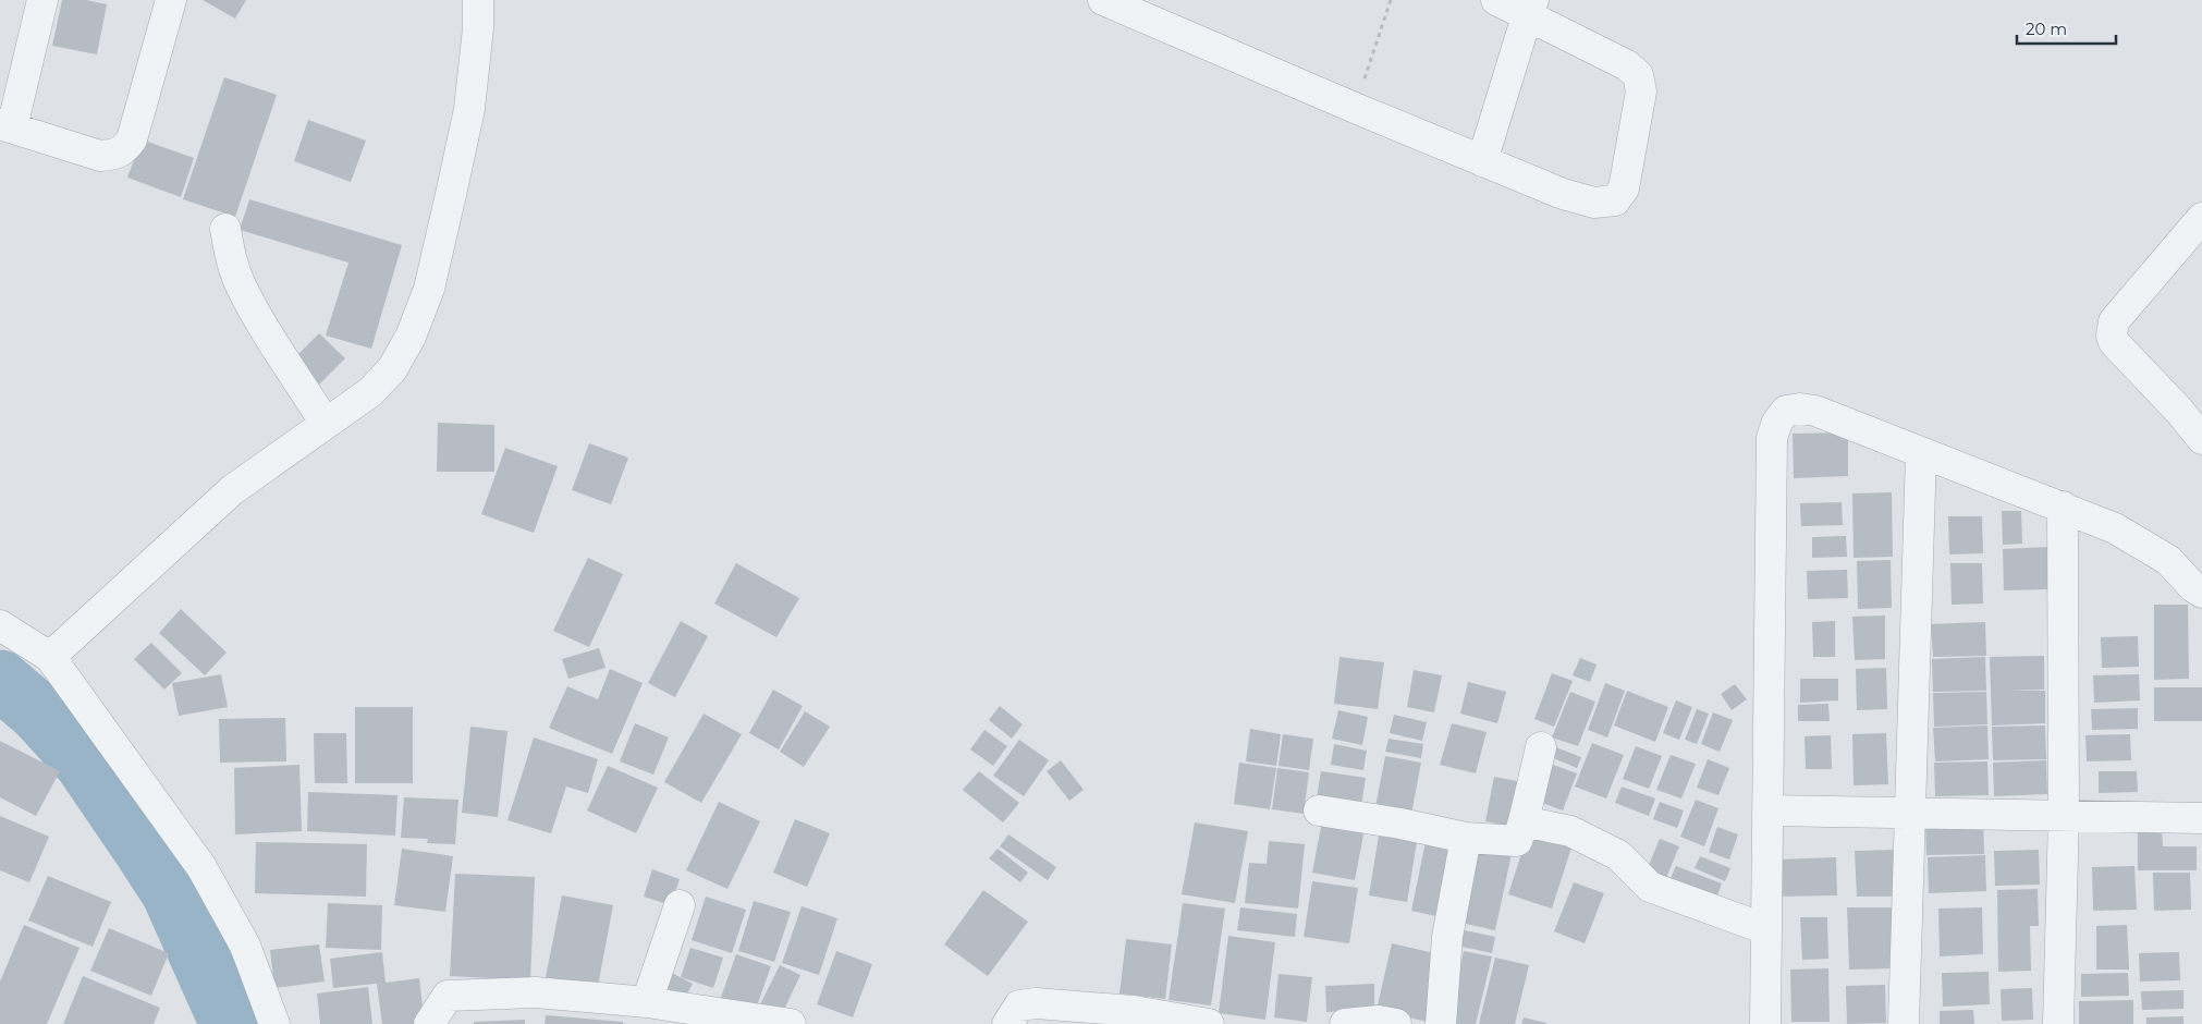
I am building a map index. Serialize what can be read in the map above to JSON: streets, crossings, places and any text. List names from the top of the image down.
{
  "scale_bar": "20 m"
}
